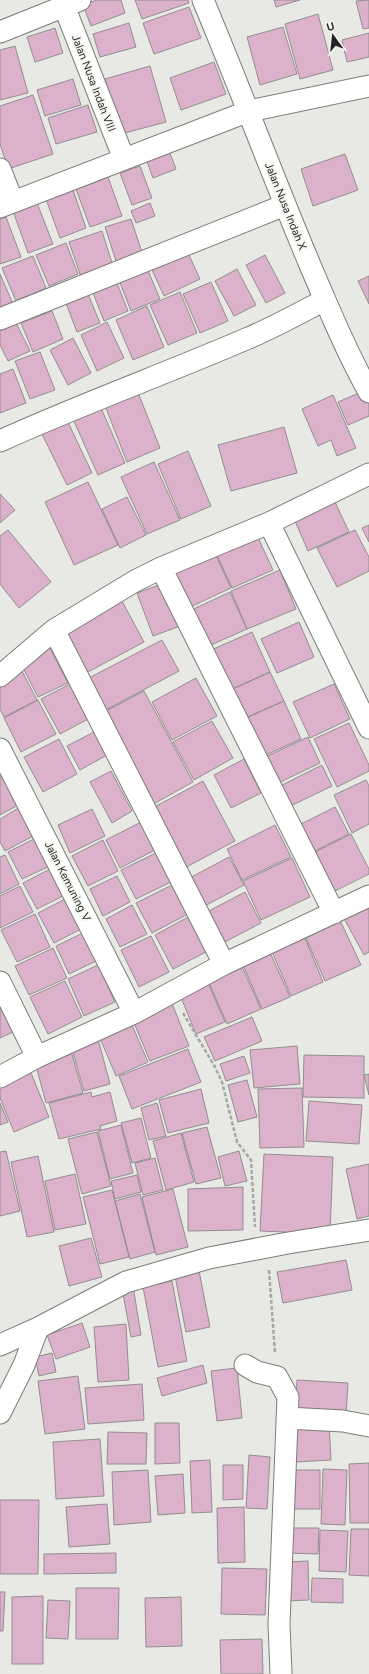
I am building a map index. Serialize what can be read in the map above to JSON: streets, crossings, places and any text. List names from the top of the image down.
{
  "streets": {
    "street": ["Jalan Nusa Indah VIII", "Jalan Nusa Indah X", "Jalan Kemuning V"]
  },
  "north": "top"
}
